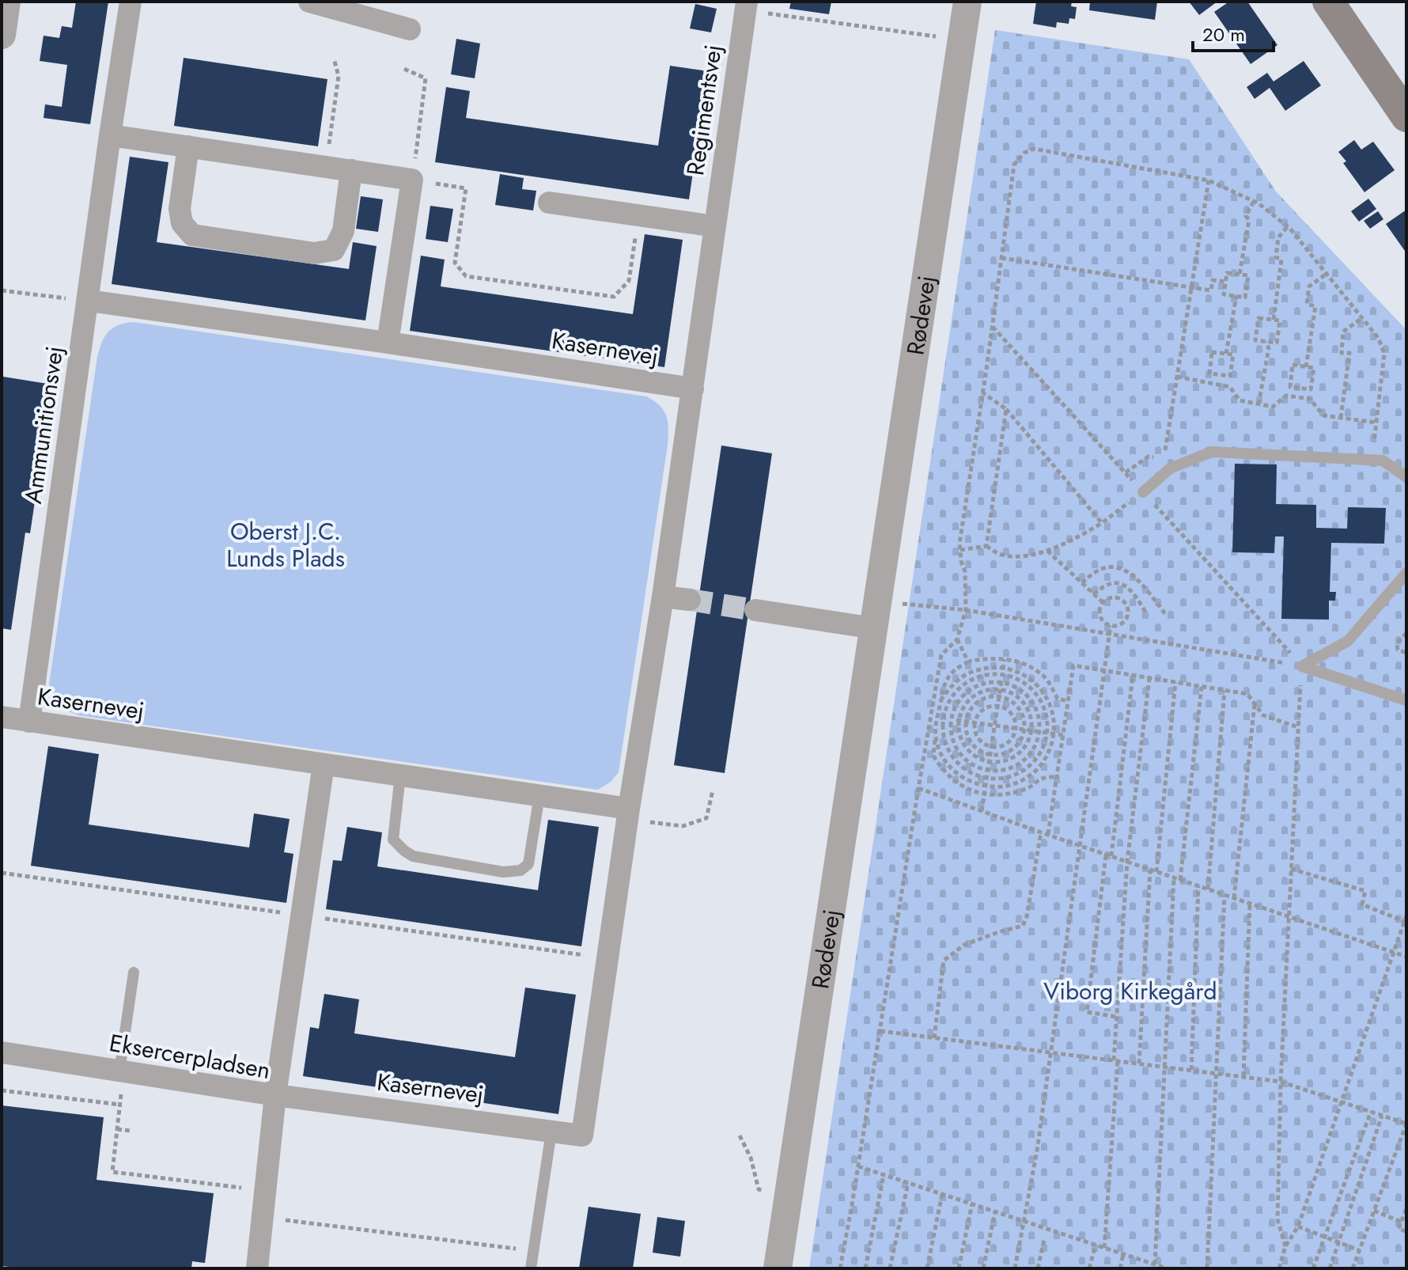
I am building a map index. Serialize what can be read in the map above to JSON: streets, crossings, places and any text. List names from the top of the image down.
{
  "streets": {
    "street": [
      "Regimentsvej",
      "Rødevej",
      "Kasernevej",
      "Ammunitionsvej",
      "Eksercerpladsen"
    ]
  },
  "crossings": [
    ["Regimentsvej", "Kasernevej"],
    ["Kasernevej", "Ammunitionsvej"],
    ["Kasernevej", "Eksercerpladsen"]
  ],
  "parks": ["Oberst J.C. Lunds Plads", "Viborg Kirkegård"],
  "scale_bar": "20 m"
}
